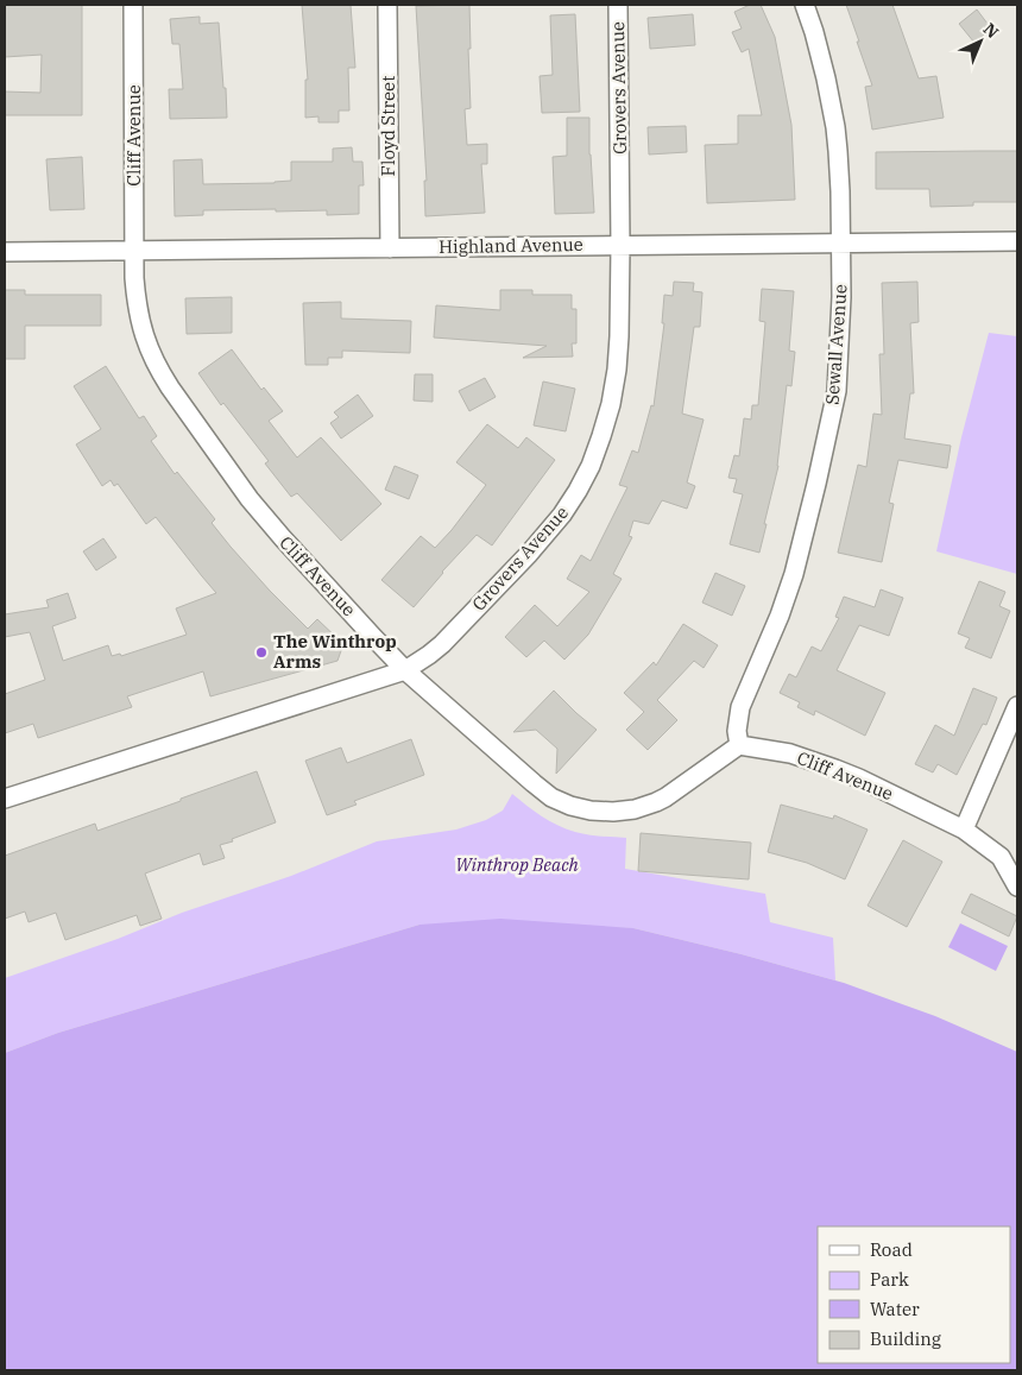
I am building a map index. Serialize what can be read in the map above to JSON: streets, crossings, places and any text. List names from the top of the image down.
{
  "streets": {
    "street": [
      "Grovers Avenue",
      "Floyd Street",
      "Cliff Avenue",
      "Highland Avenue",
      "Sewall Avenue"
    ]
  },
  "crossings": [
    ["Grovers Avenue", "Cliff Avenue"],
    ["Grovers Avenue", "Highland Avenue"],
    ["Floyd Street", "Highland Avenue"],
    ["Cliff Avenue", "Highland Avenue"],
    ["Cliff Avenue", "Sewall Avenue"],
    ["Highland Avenue", "Sewall Avenue"]
  ],
  "parks": ["Winthrop Beach"],
  "places": ["The Winthrop Arms"],
  "legend": [
    "Road",
    "Park",
    "Water",
    "Building"
  ],
  "north": "top right"
}
